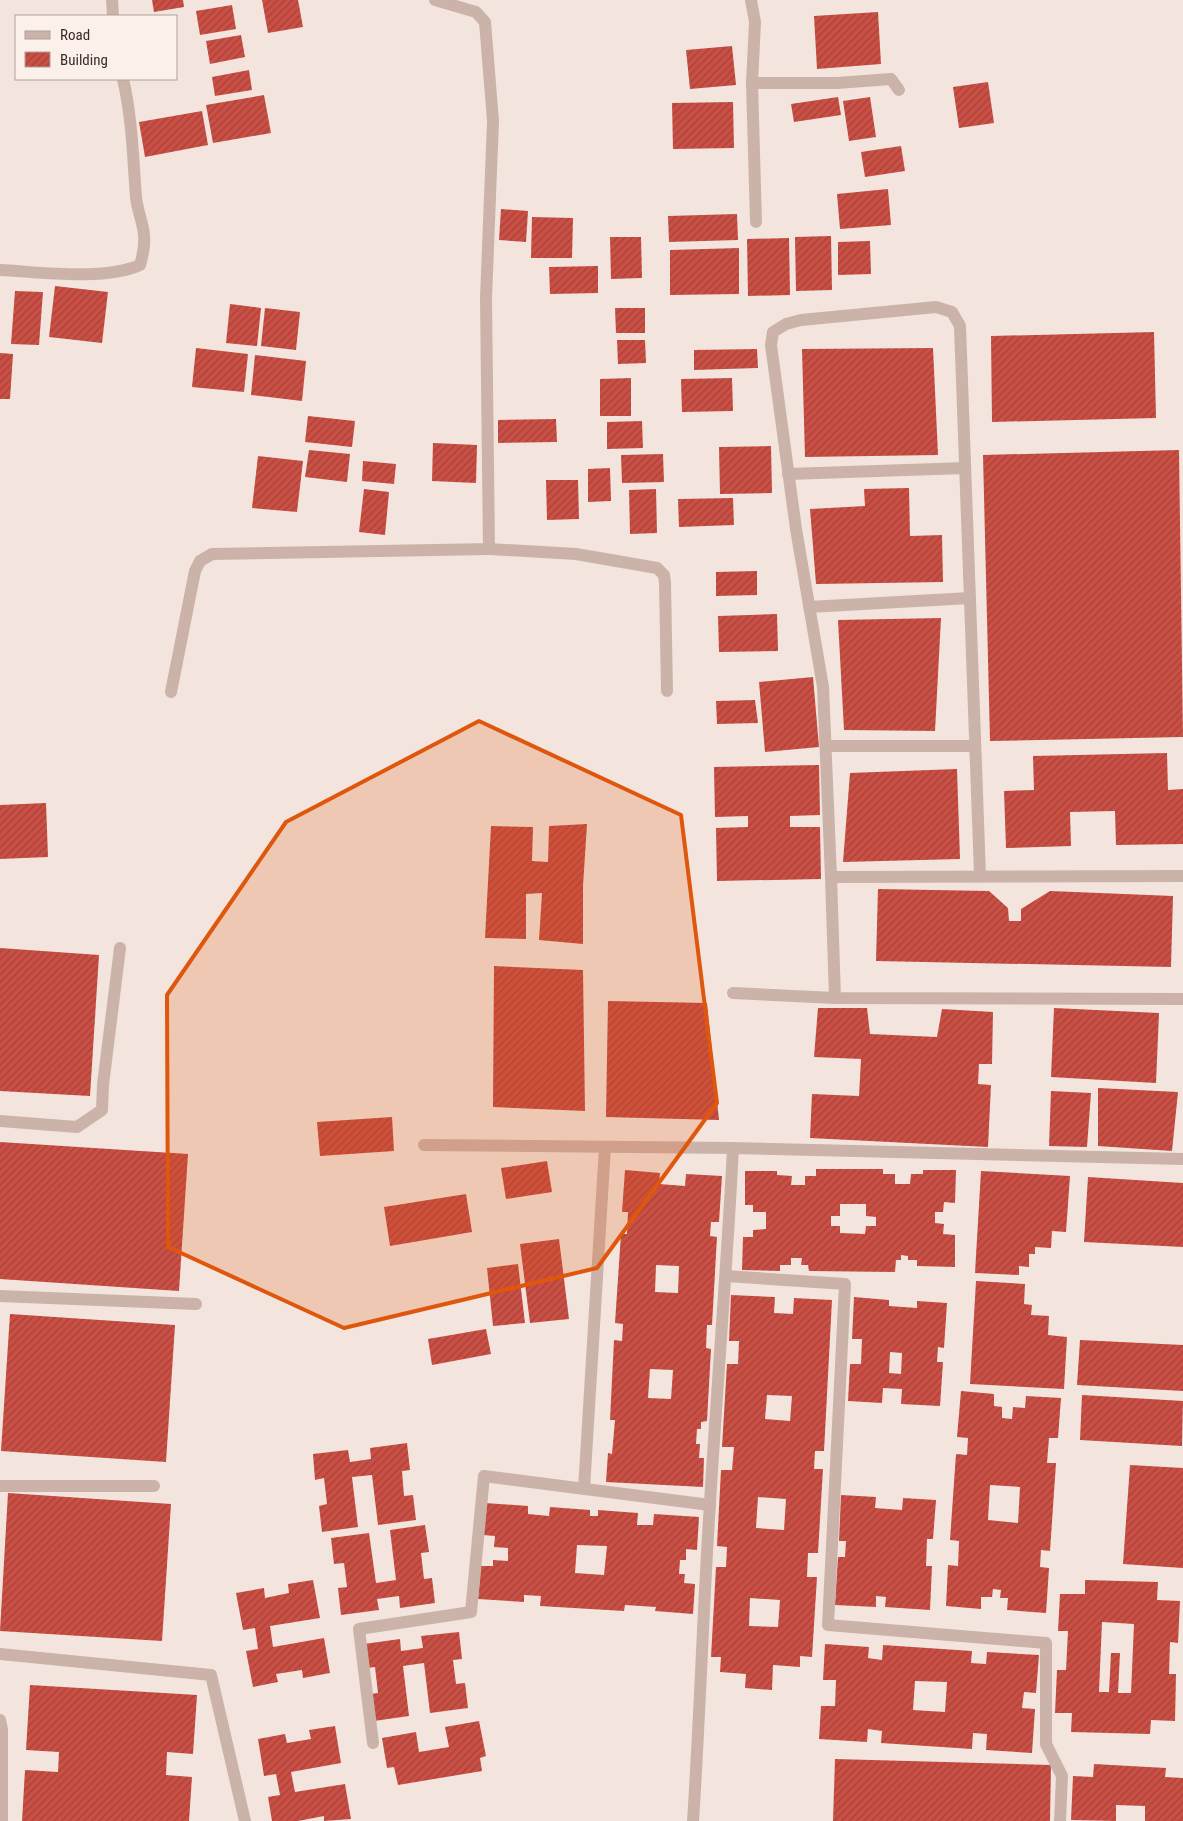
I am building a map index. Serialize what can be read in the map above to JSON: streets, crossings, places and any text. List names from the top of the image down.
{
  "legend": ["Road", "Building"]
}
